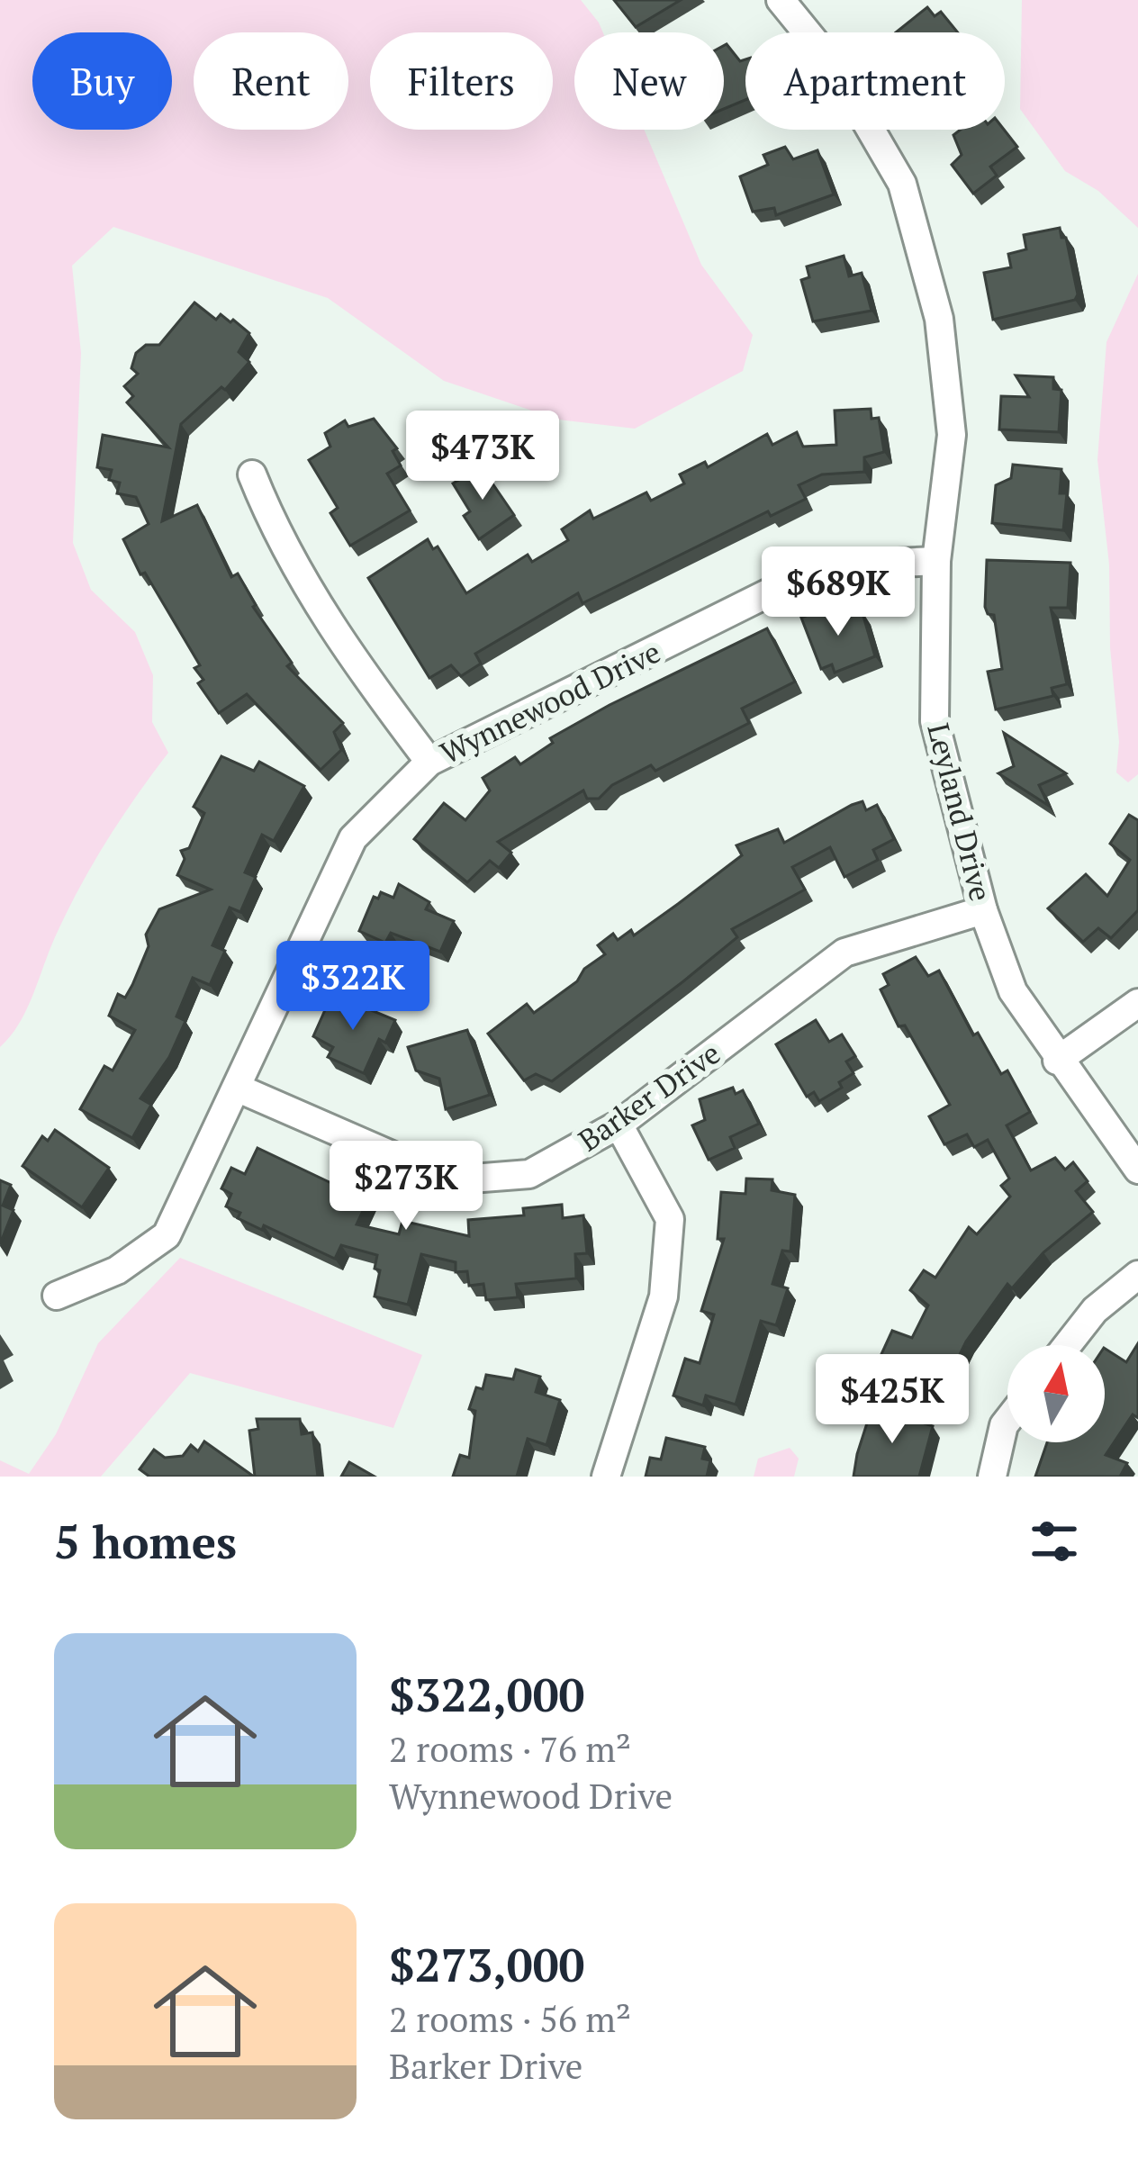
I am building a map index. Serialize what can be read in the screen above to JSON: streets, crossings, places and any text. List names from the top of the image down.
{
  "streets": {
    "street": ["Wynnewood Drive", "Leyland Drive", "Barker Drive"]
  },
  "crossings": [
    ["Wynnewood Drive", "Leyland Drive"],
    ["Wynnewood Drive", "Barker Drive"],
    ["Leyland Drive", "Barker Drive"]
  ],
  "north": "top",
  "page": {
    "chip": [
      "Buy",
      "Rent",
      "Filters",
      "New",
      "Apartment"
    ],
    "price": [
      "$473K",
      "$689K",
      "$322K",
      "$273K",
      "$425K"
    ],
    "heading": "5 homes",
    "list": [
      {
        "name": "$322,000",
        "note": "2 rooms · 76 m² · Wynnewood Drive"
      },
      {
        "name": "$273,000",
        "note": "2 rooms · 56 m² · Barker Drive"
      }
    ]
  }
}
